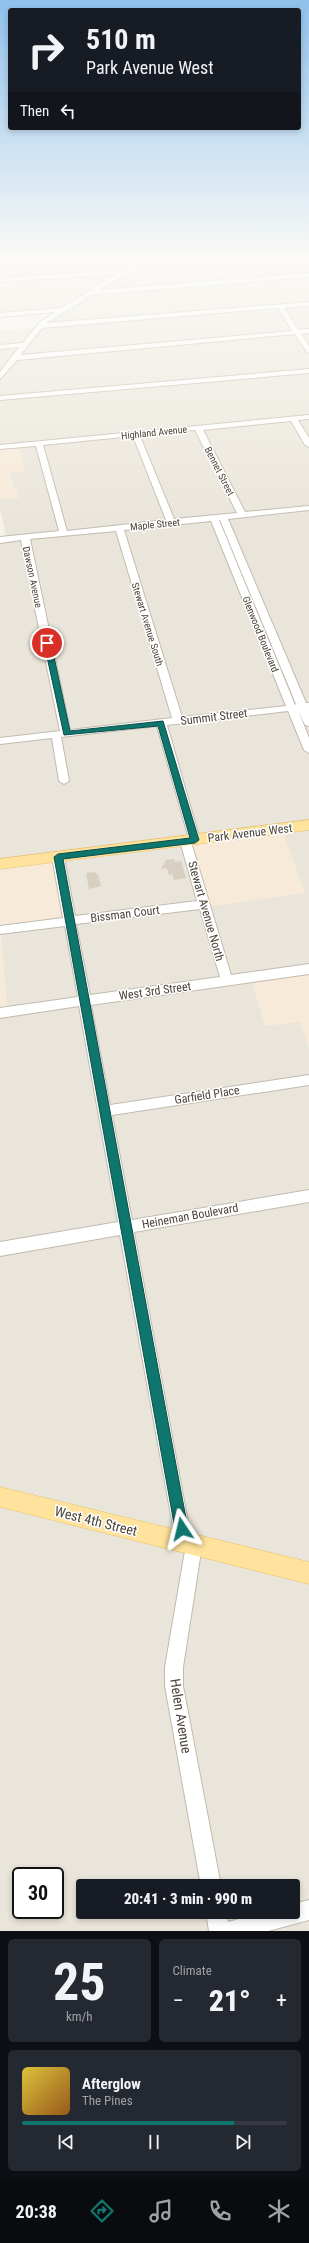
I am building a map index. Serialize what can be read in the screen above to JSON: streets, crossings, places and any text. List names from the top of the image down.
{
  "streets": {
    "main road": ["Park Avenue West", "West 4th Street"],
    "street": [
      "Highland Avenue",
      "Bennet Street",
      "Maple Street",
      "Dawson Avenue",
      "Stewart Avenue South",
      "Glenwood Boulevard",
      "Summit Street",
      "Stewart Avenue North",
      "Bissman Court",
      "West 3rd Street",
      "Garfield Place",
      "Heineman Boulevard",
      "Helen Avenue"
    ]
  },
  "crossings": [
    ["Highland Avenue", "Bennet Street"],
    ["Bennet Street", "Maple Street"],
    ["Maple Street", "Dawson Avenue"],
    ["Maple Street", "Stewart Avenue South"],
    ["Maple Street", "Glenwood Boulevard"],
    ["Dawson Avenue", "Summit Street"],
    ["Stewart Avenue South", "Summit Street"],
    ["Glenwood Boulevard", "Summit Street"],
    ["Park Avenue West", "Stewart Avenue North"],
    ["Park Avenue West", "Helen Avenue"],
    ["Stewart Avenue North", "Bissman Court"],
    ["Stewart Avenue North", "West 3rd Street"],
    ["Bissman Court", "Helen Avenue"],
    ["West 3rd Street", "Helen Avenue"],
    ["Garfield Place", "Helen Avenue"],
    ["Heineman Boulevard", "Helen Avenue"],
    ["West 4th Street", "Helen Avenue"]
  ],
  "page": {
    "turn": ["510 m", "Park Avenue West"],
    "then": "Then",
    "limit": "30",
    "trip": "20:41 · 3 min · 990 m",
    "tile": [
      ["25", "km/h"],
      "Climate"
    ],
    "heat": ["−", "21°", "+"],
    "song": ["Afterglow", "The Pines"],
    "tabs": "20:38"
  }
}
